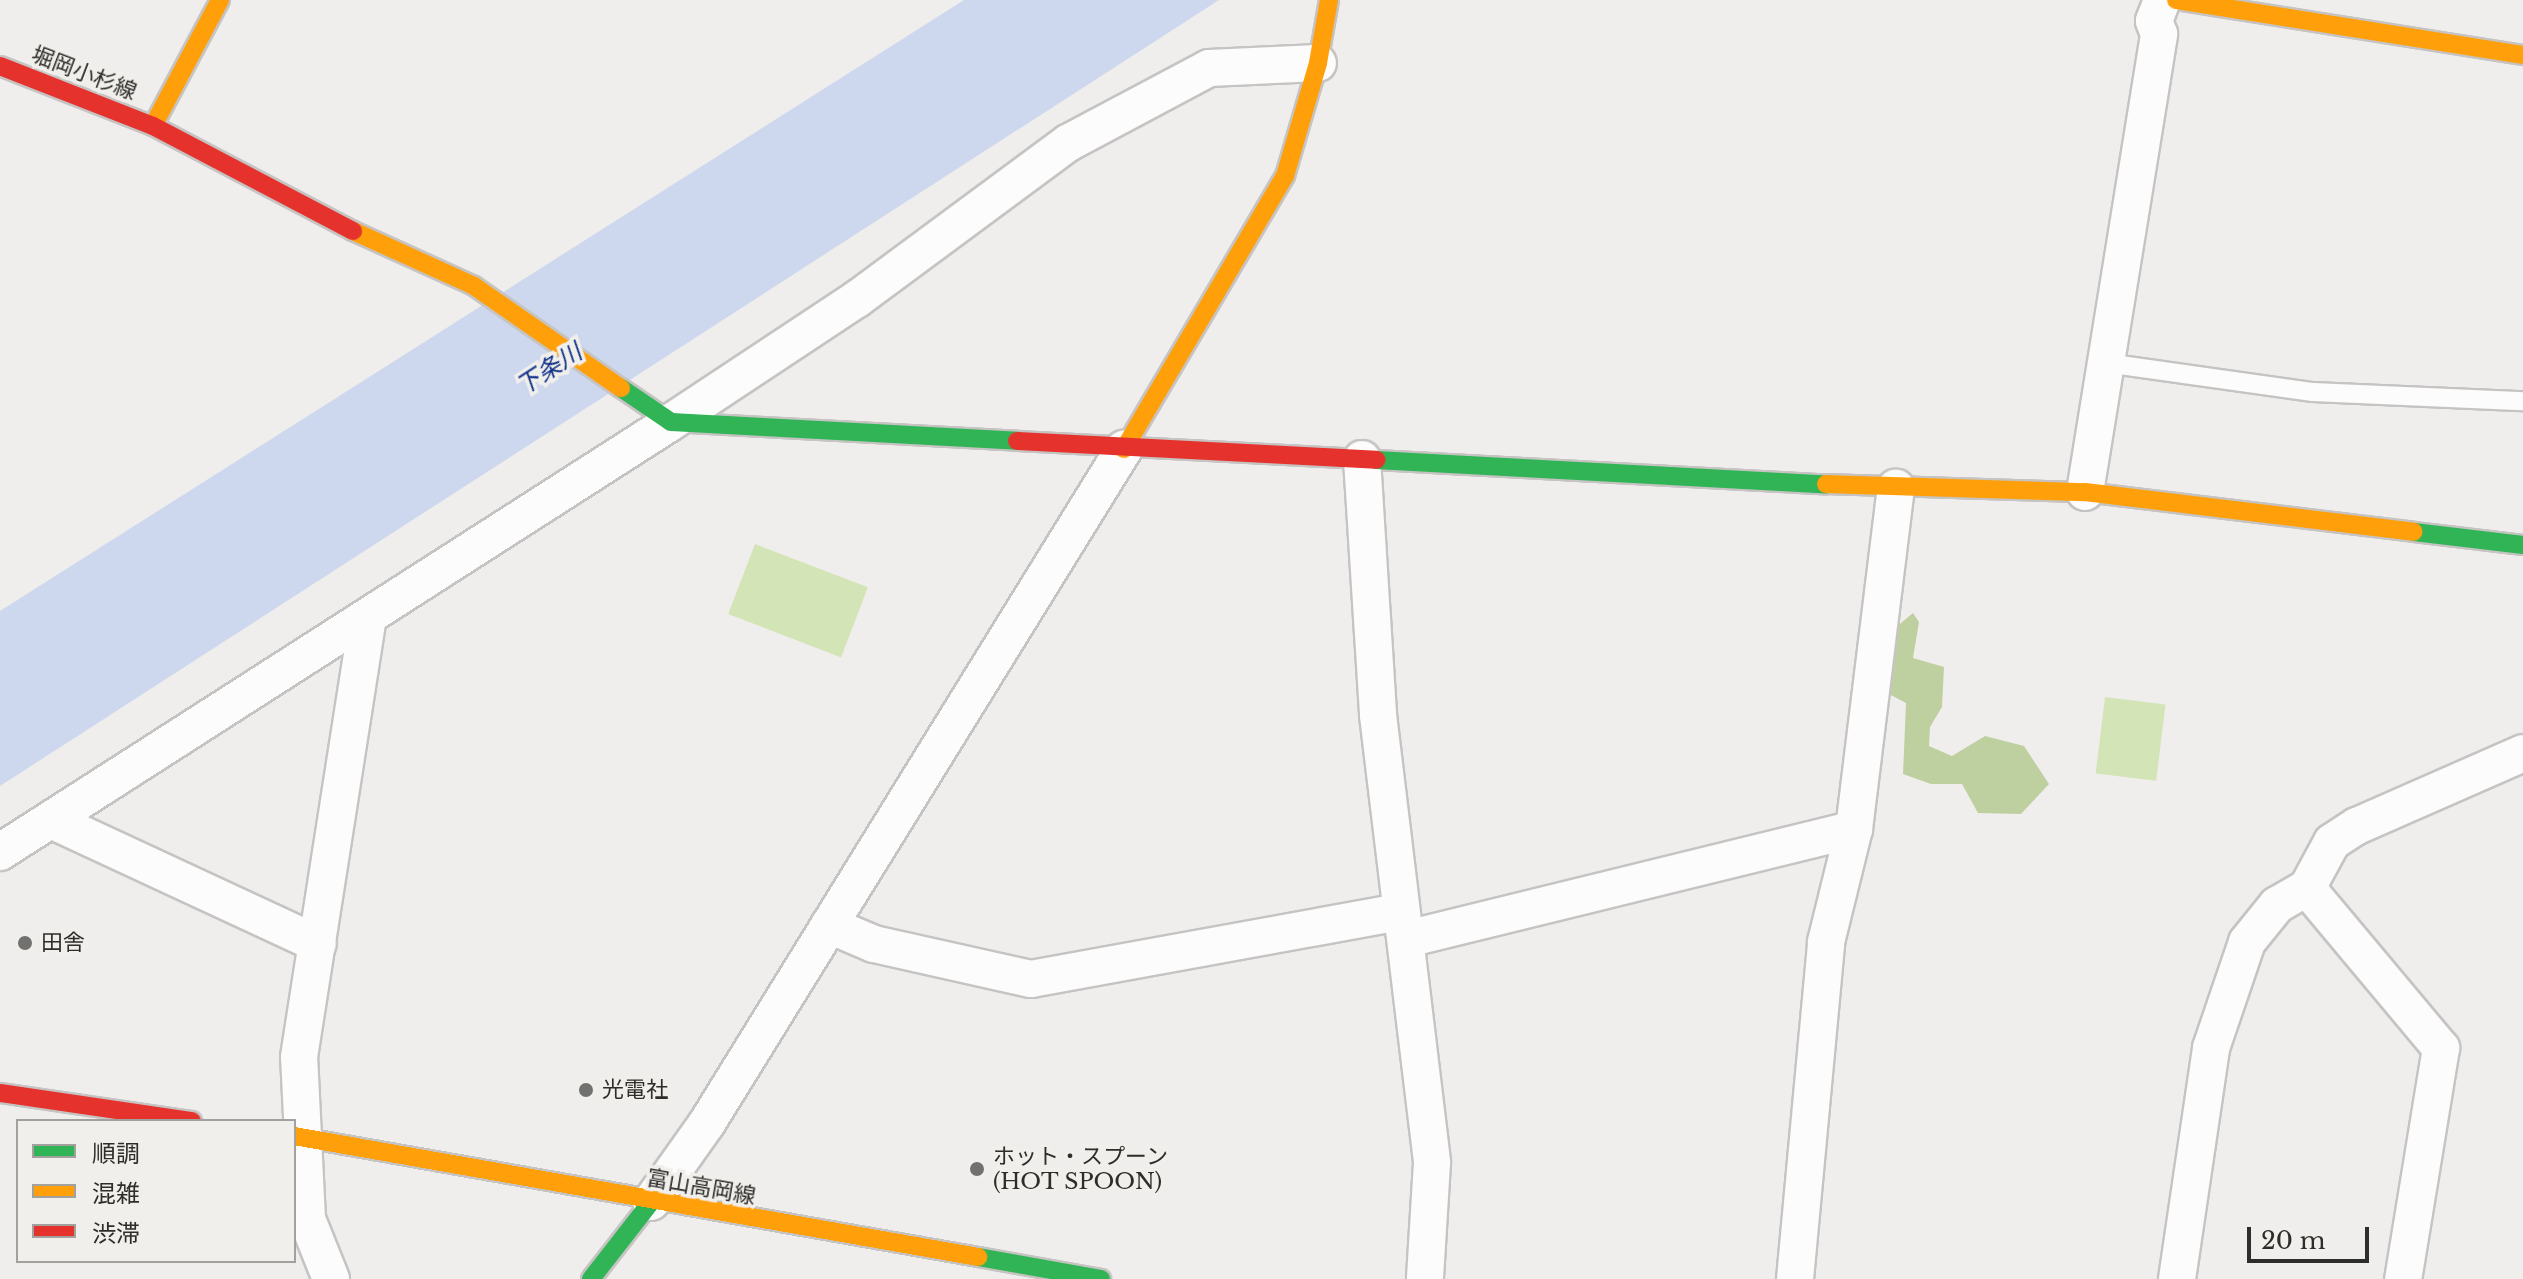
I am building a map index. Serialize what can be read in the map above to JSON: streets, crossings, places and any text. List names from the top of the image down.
{
  "streets": {
    "street": ["堀岡小杉線", "富山高岡線"]
  },
  "water": ["下条川"],
  "places": ["田舎", "光電社", "ホット・スプーン (HOT SPOON)"],
  "legend": ["順調", "混雑", "渋滞"],
  "scale_bar": "20 m"
}
